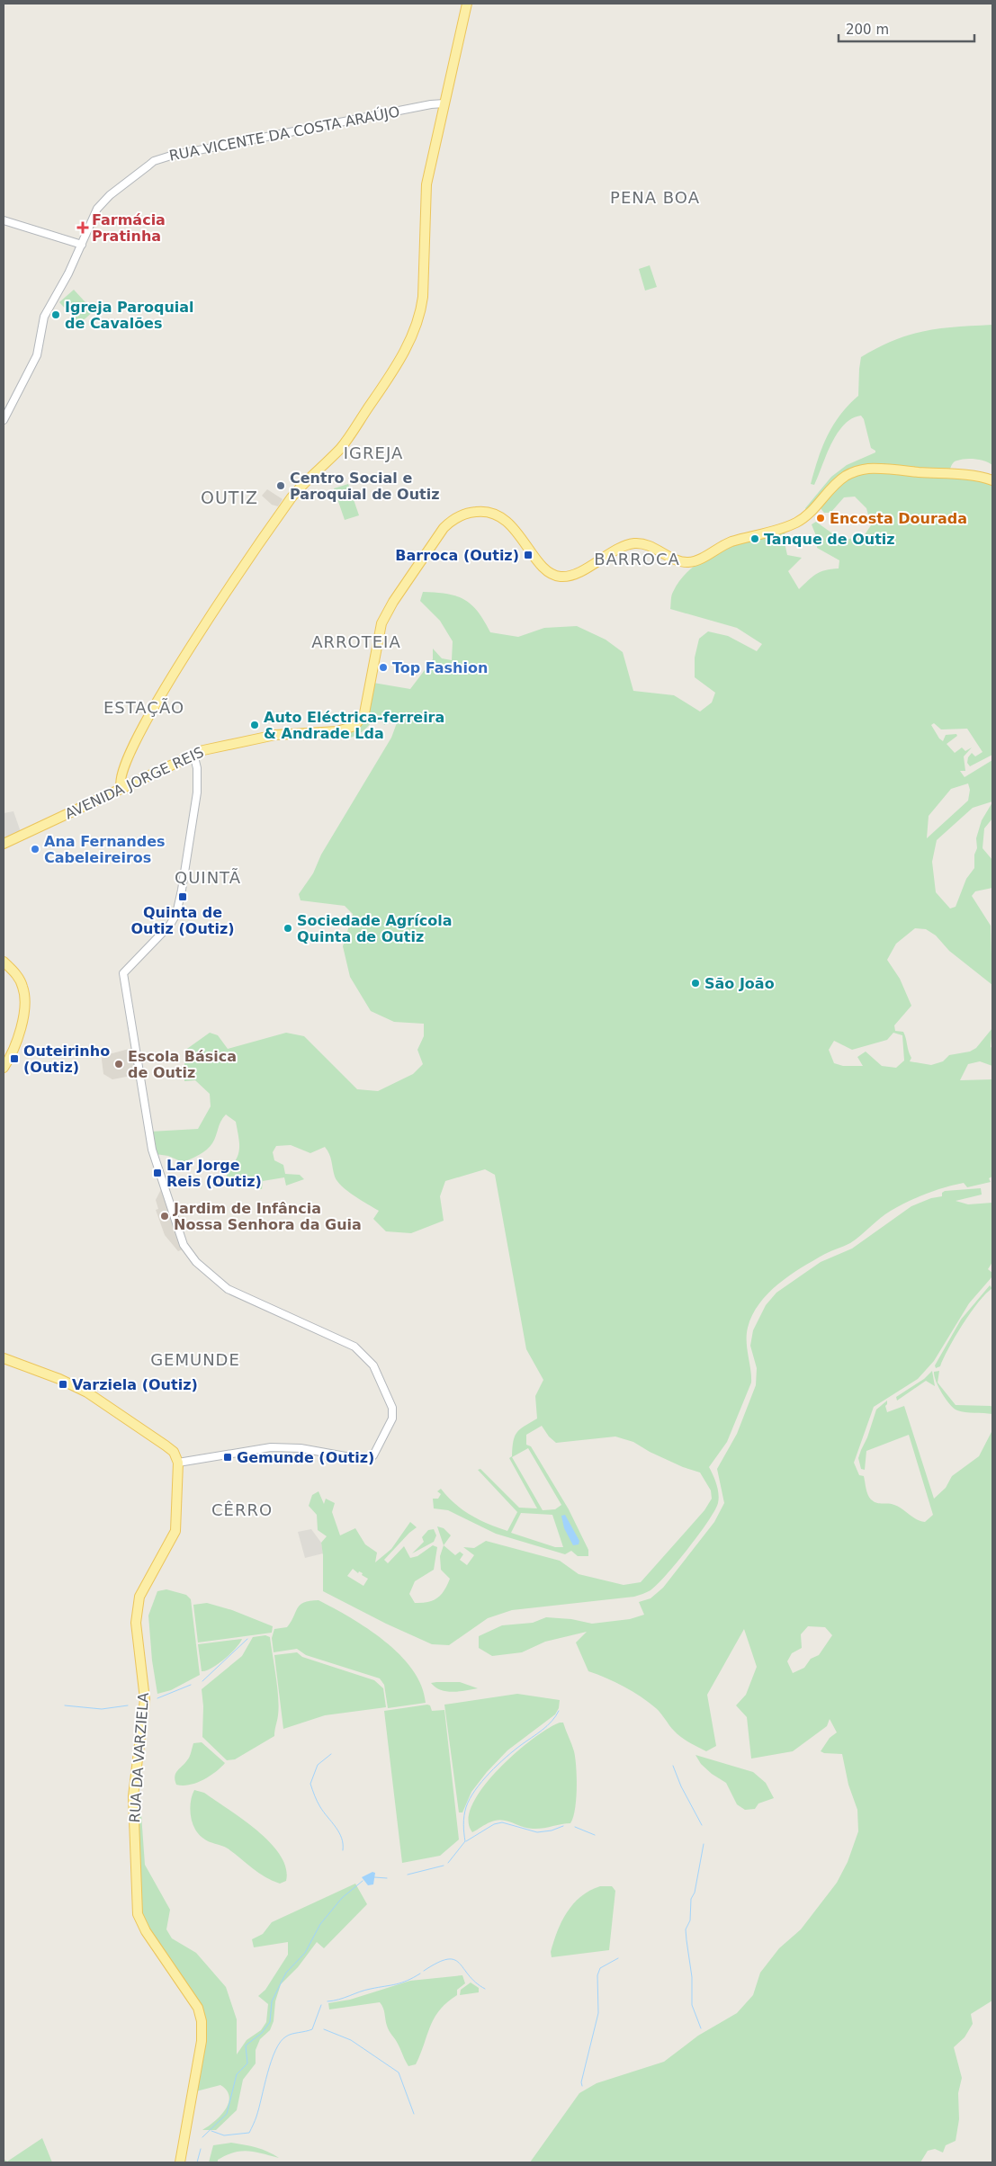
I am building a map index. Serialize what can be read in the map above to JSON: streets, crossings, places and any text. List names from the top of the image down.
{
  "streets": {
    "main road": ["AVENIDA JORGE REIS", "RUA DA VARZIELA"],
    "street": ["RUA VICENTE DA COSTA ARAÚJO"]
  },
  "districts": [
    "PENA BOA",
    "IGREJA",
    "OUTIZ",
    "BARROCA",
    "ARROTEIA",
    "ESTAÇÃO",
    "QUINTÃ",
    "GEMUNDE",
    "CÊRRO"
  ],
  "places": {
    "health": ["Farmácia Pratinha"],
    "other": [
      "Igreja Paroquial de Cavalões",
      "Centro Social e Paroquial de Outiz",
      "Encosta Dourada",
      "Tanque de Outiz",
      "Top Fashion",
      "Auto Eléctrica-ferreira & Andrade Lda",
      "Ana Fernandes Cabeleireiros",
      "Sociedade Agrícola Quinta de Outiz",
      "São João",
      "Escola Básica de Outiz",
      "Jardim de Infância Nossa Senhora da Guia"
    ],
    "transit": [
      "Barroca (Outiz)",
      "Quinta de Outiz (Outiz)",
      "Outeirinho (Outiz)",
      "Lar Jorge Reis (Outiz)",
      "Varziela (Outiz)",
      "Gemunde (Outiz)"
    ]
  },
  "scale_bar": "200 m"
}
